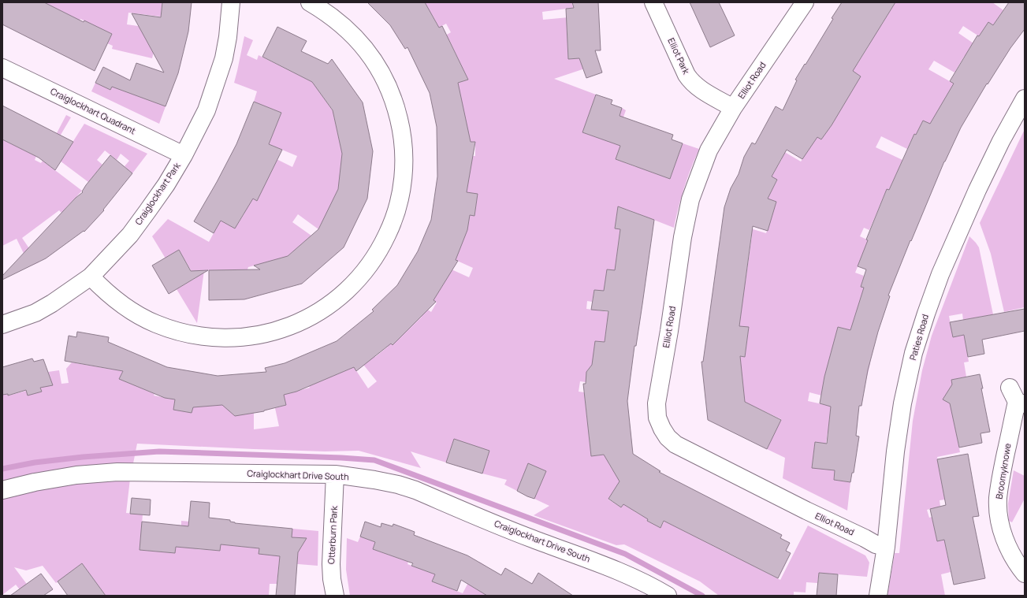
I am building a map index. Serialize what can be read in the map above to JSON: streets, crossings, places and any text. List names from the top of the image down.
{
  "streets": {
    "street": [
      "Elliot Park",
      "Elliot Road",
      "Craiglockhart Quadrant",
      "Craiglockhart Park",
      "Paties Road",
      "Broomyknowe",
      "Craiglockhart Drive South",
      "Otterburn Park"
    ]
  },
  "crossings": [
    ["Elliot Park", "Elliot Road"],
    ["Elliot Road", "Paties Road"],
    ["Craiglockhart Quadrant", "Craiglockhart Park"],
    ["Craiglockhart Drive South", "Otterburn Park"]
  ]
}
